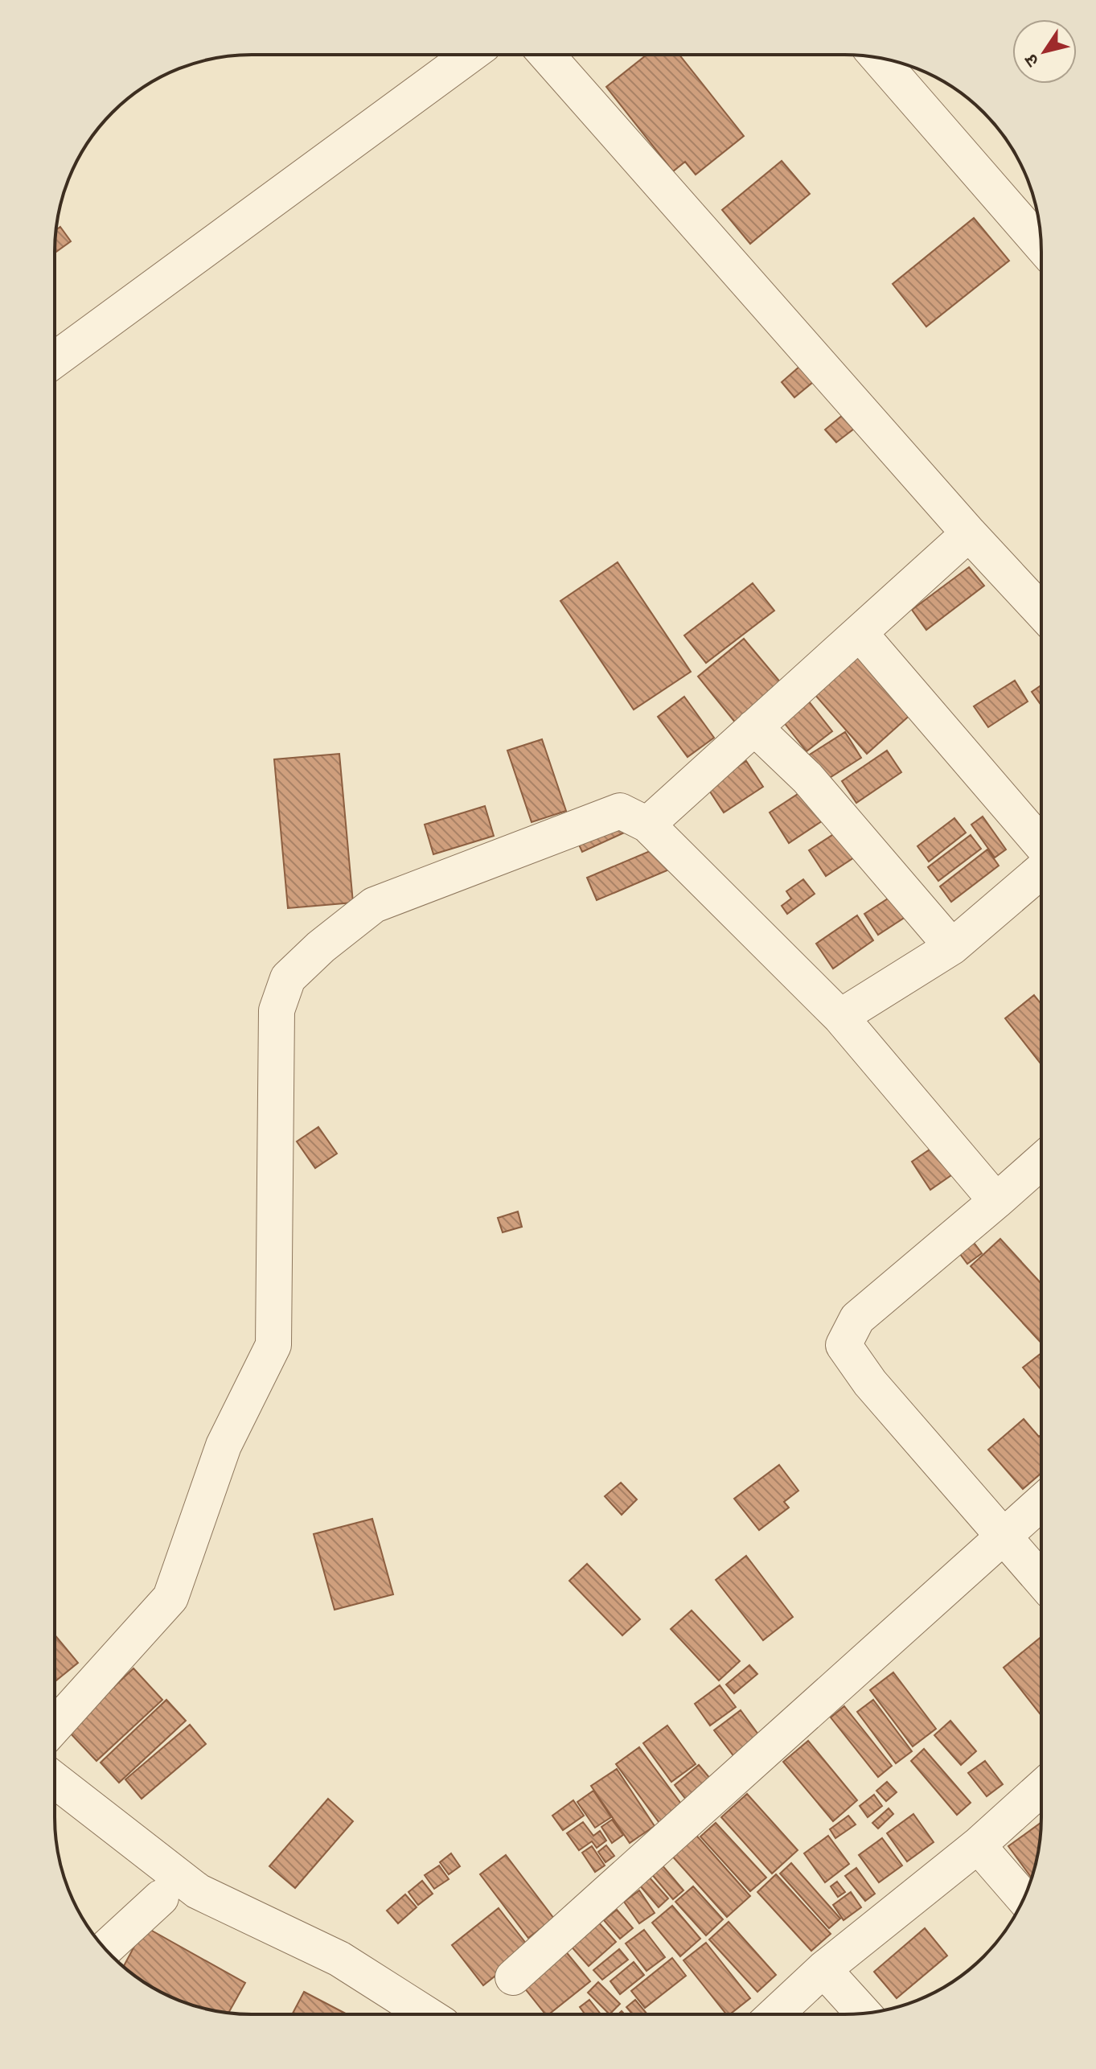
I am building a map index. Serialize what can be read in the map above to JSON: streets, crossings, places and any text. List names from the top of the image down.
{
  "north": "bottom left"
}
